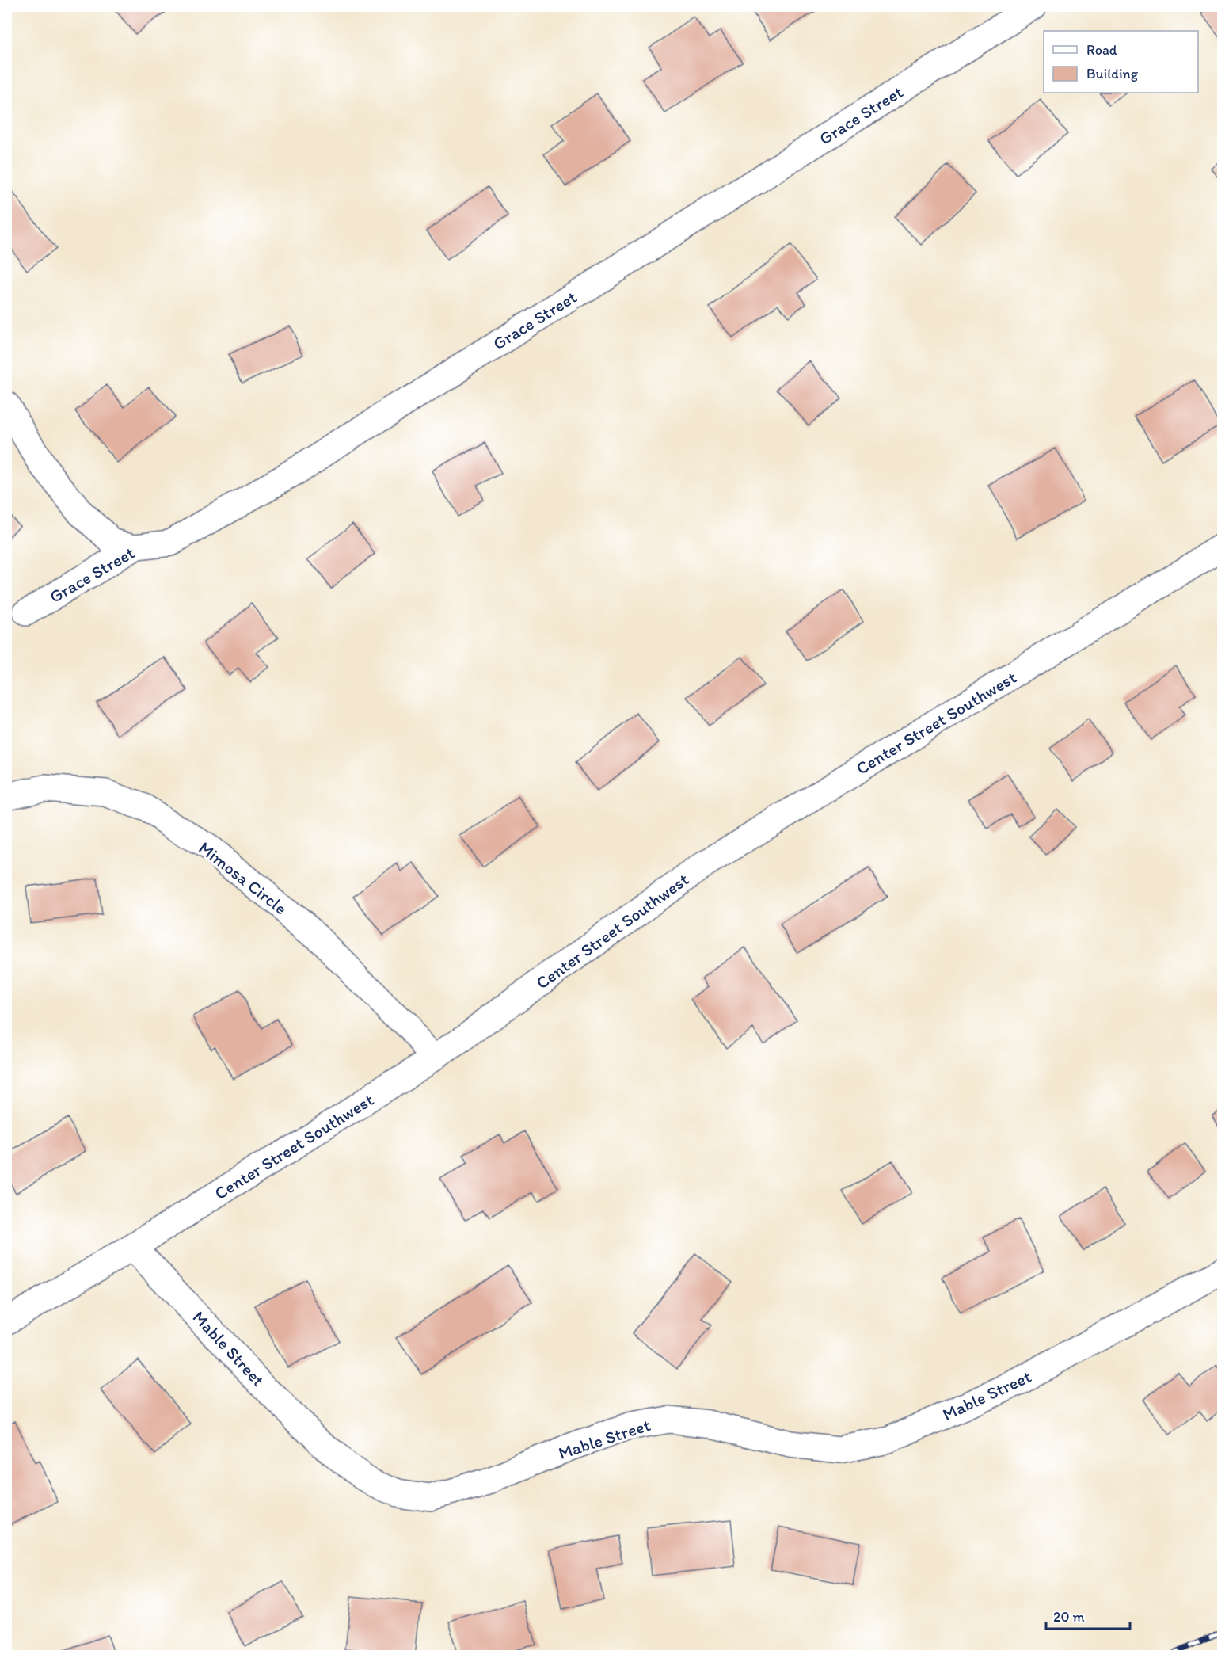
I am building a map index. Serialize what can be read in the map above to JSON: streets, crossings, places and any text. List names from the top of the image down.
{
  "streets": {
    "street": [
      "Grace Street",
      "Center Street Southwest",
      "Mimosa Circle",
      "Mable Street"
    ]
  },
  "crossings": [
    ["Center Street Southwest", "Mimosa Circle"],
    ["Center Street Southwest", "Mable Street"]
  ],
  "legend": ["Road", "Building"],
  "scale_bar": "20 m"
}
